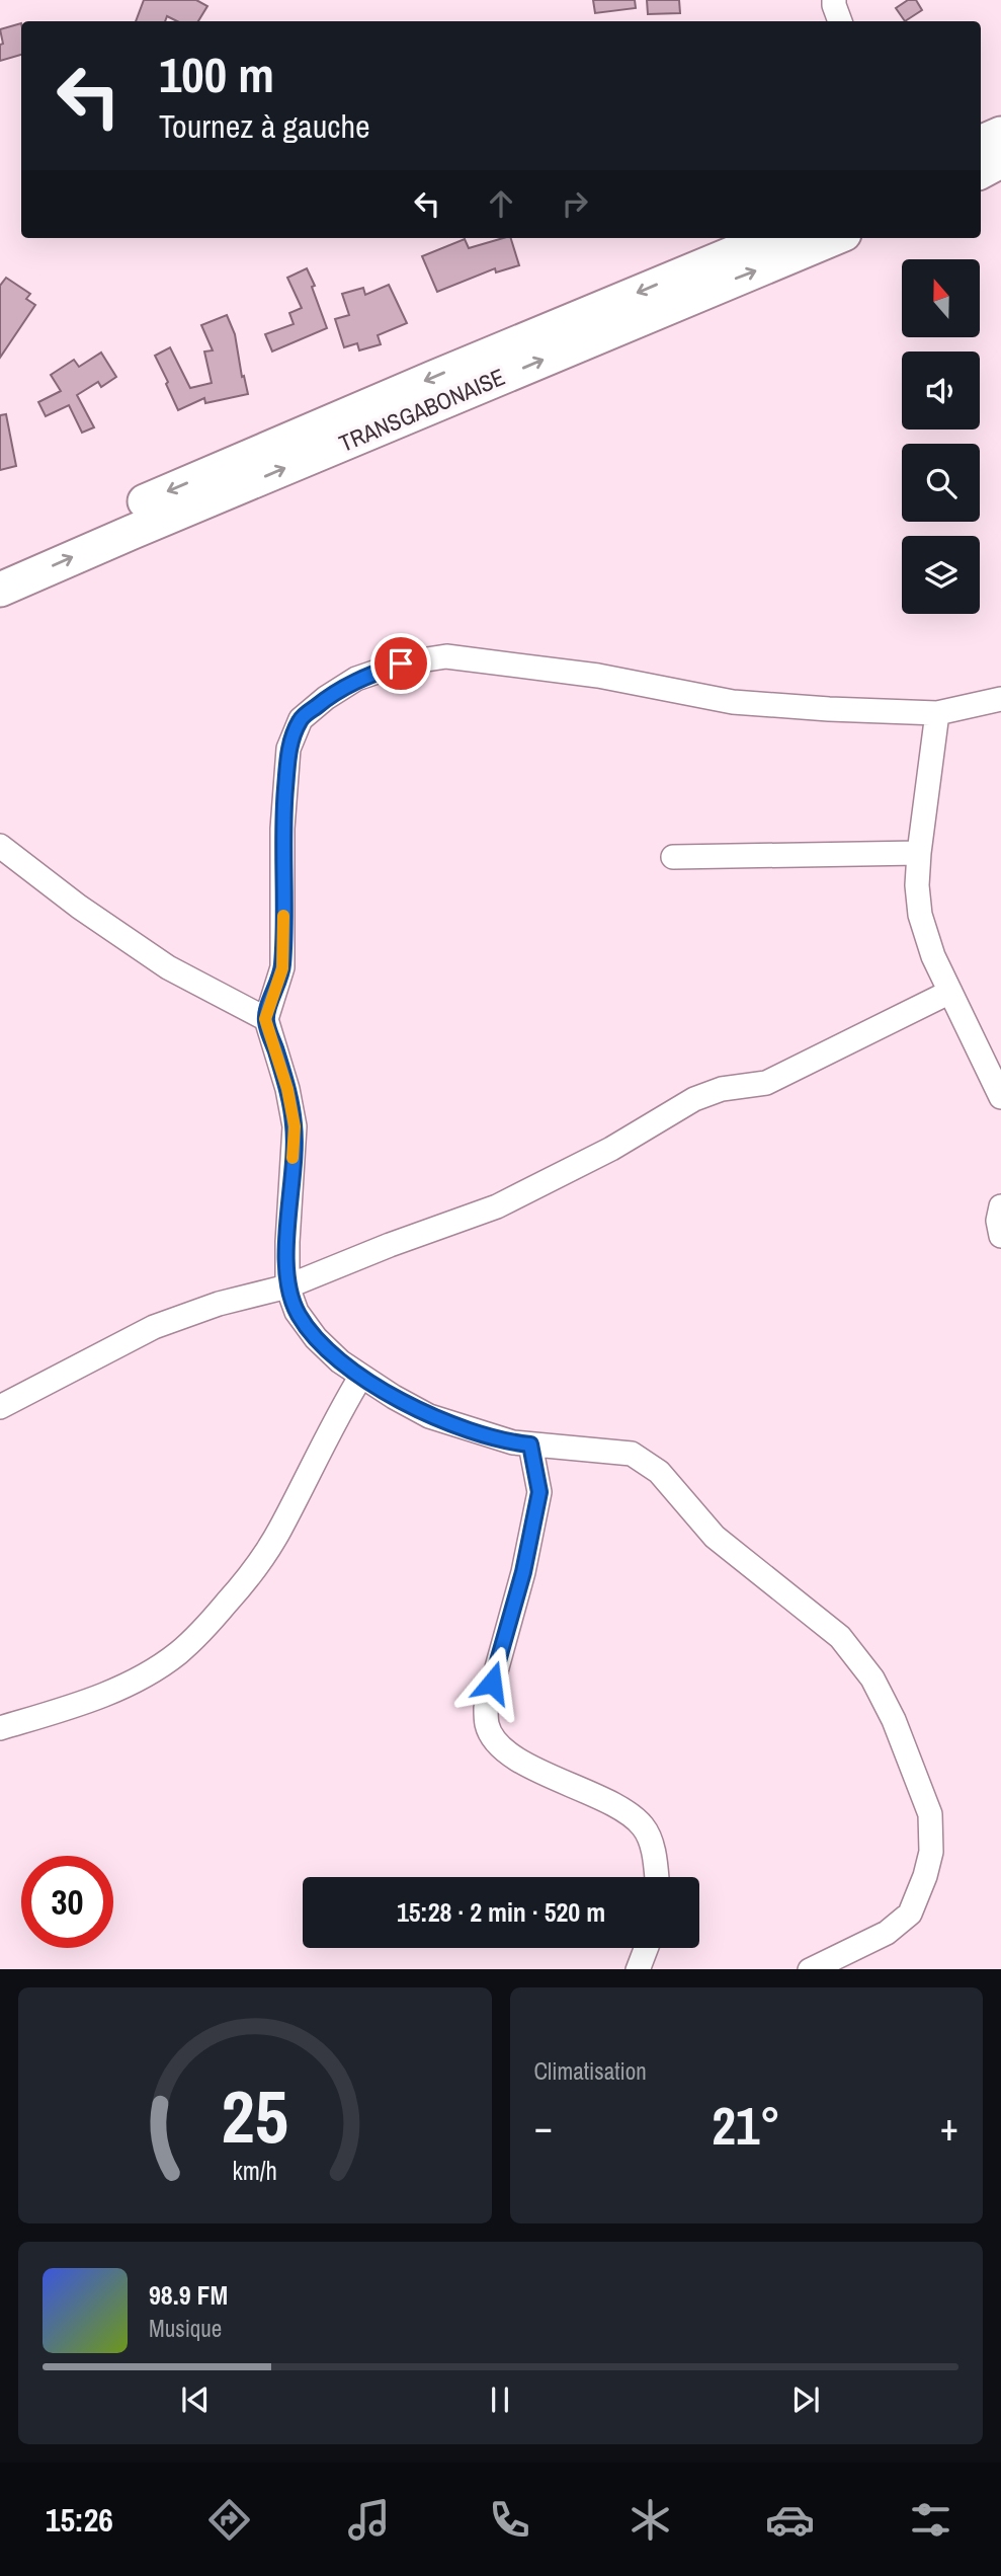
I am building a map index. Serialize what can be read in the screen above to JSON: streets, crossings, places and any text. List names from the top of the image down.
{
  "streets": {
    "highway": ["TRANSGABONAISE"]
  },
  "north": "top",
  "page": {
    "turn": ["100 m", "Tournez à gauche"],
    "limit": "30",
    "trip": "15:28 · 2 min · 520 m",
    "tile": "Climatisation",
    "heat": ["−", "21°", "+"],
    "song": ["98.9 FM", "Musique"],
    "tabs": "15:26",
    "gauge": ["25", "km/h"]
  }
}
